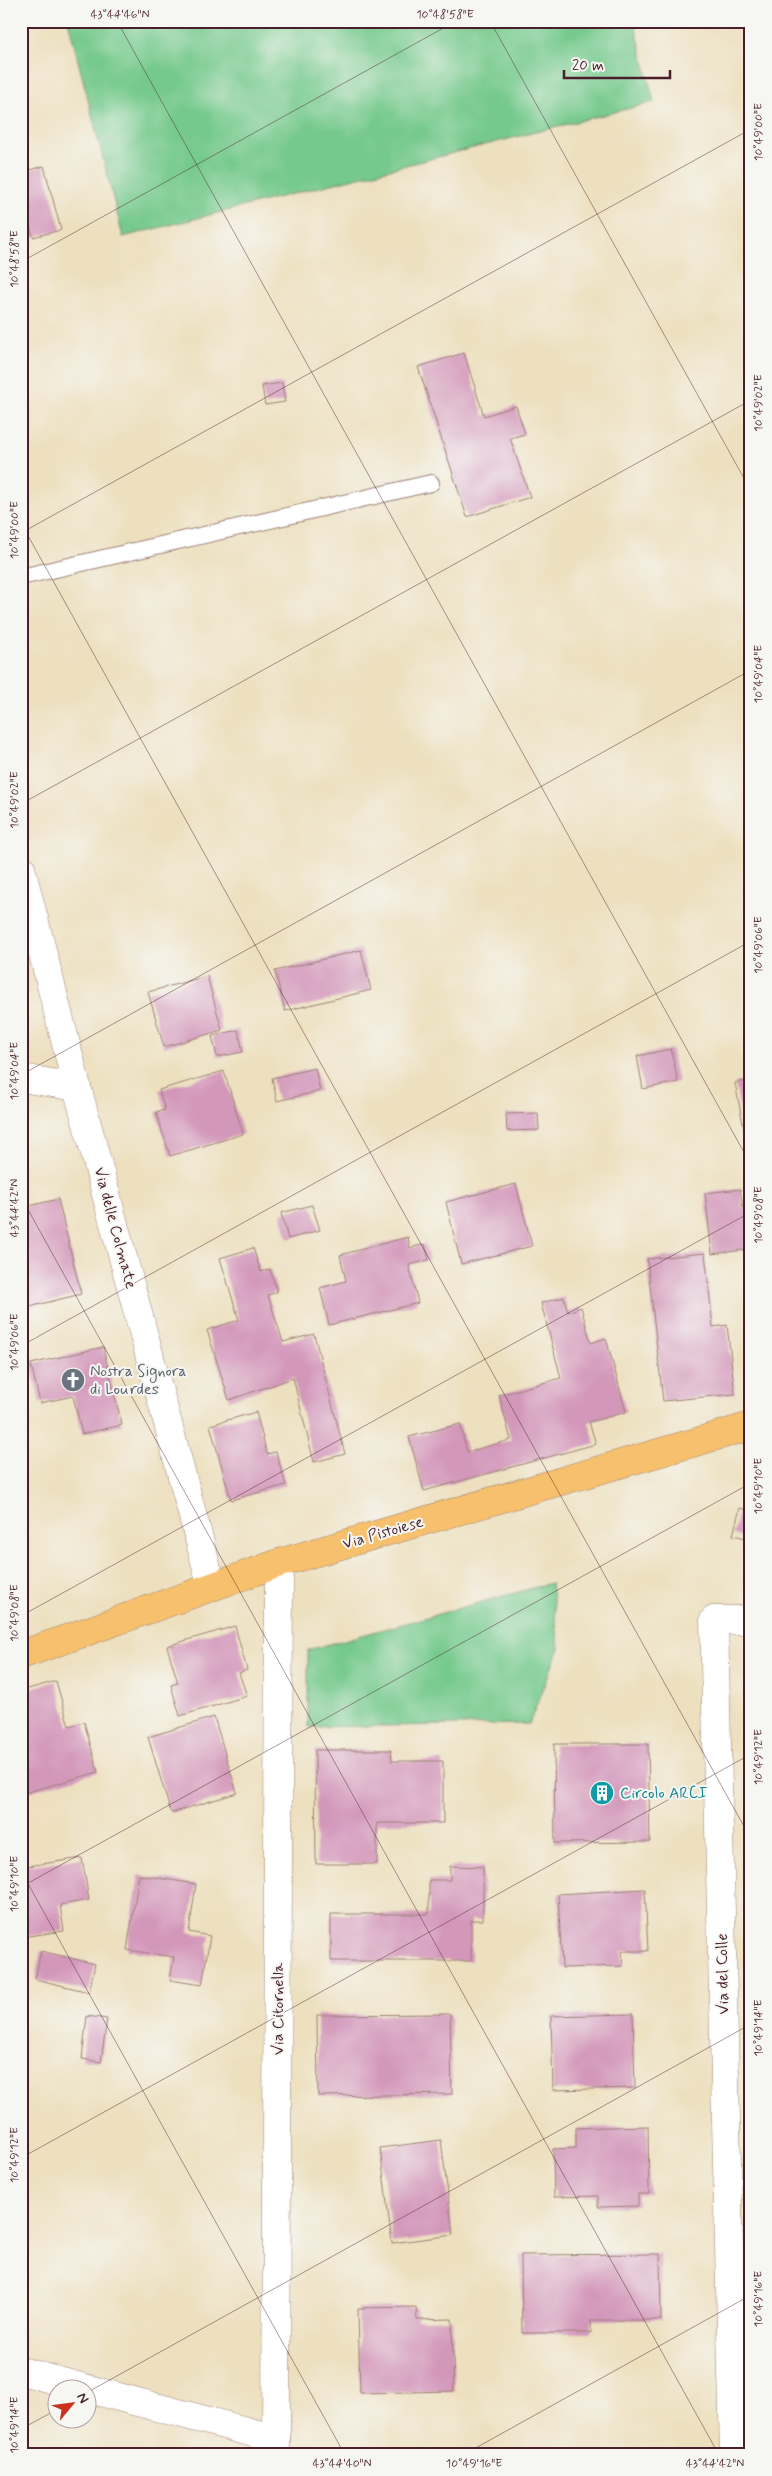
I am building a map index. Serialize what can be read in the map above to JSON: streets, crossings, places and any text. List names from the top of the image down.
{
  "streets": {
    "main road": ["Via Pistoiese"],
    "street": ["Via delle Colmate", "Via del Colle", "Via Citornella"]
  },
  "crossings": [
    ["Via delle Colmate", "Via Pistoiese"],
    ["Via Pistoiese", "Via Citornella"]
  ],
  "places": {
    "church": ["Nostra Signora di Lourdes"],
    "building": ["Circolo ARCI"]
  },
  "scale_bar": "20 m",
  "north": "top right",
  "coordinates": [
    "43°44'46\"N",
    "10°48'58\"E",
    "10°49'00\"E",
    "10°49'02\"E",
    "10°49'04\"E",
    "10°49'06\"E",
    "43°44'42\"N",
    "10°49'08\"E",
    "10°49'10\"E",
    "10°49'12\"E",
    "10°49'14\"E",
    "10°49'16\"E",
    "43°44'40\"N"
  ]
}
